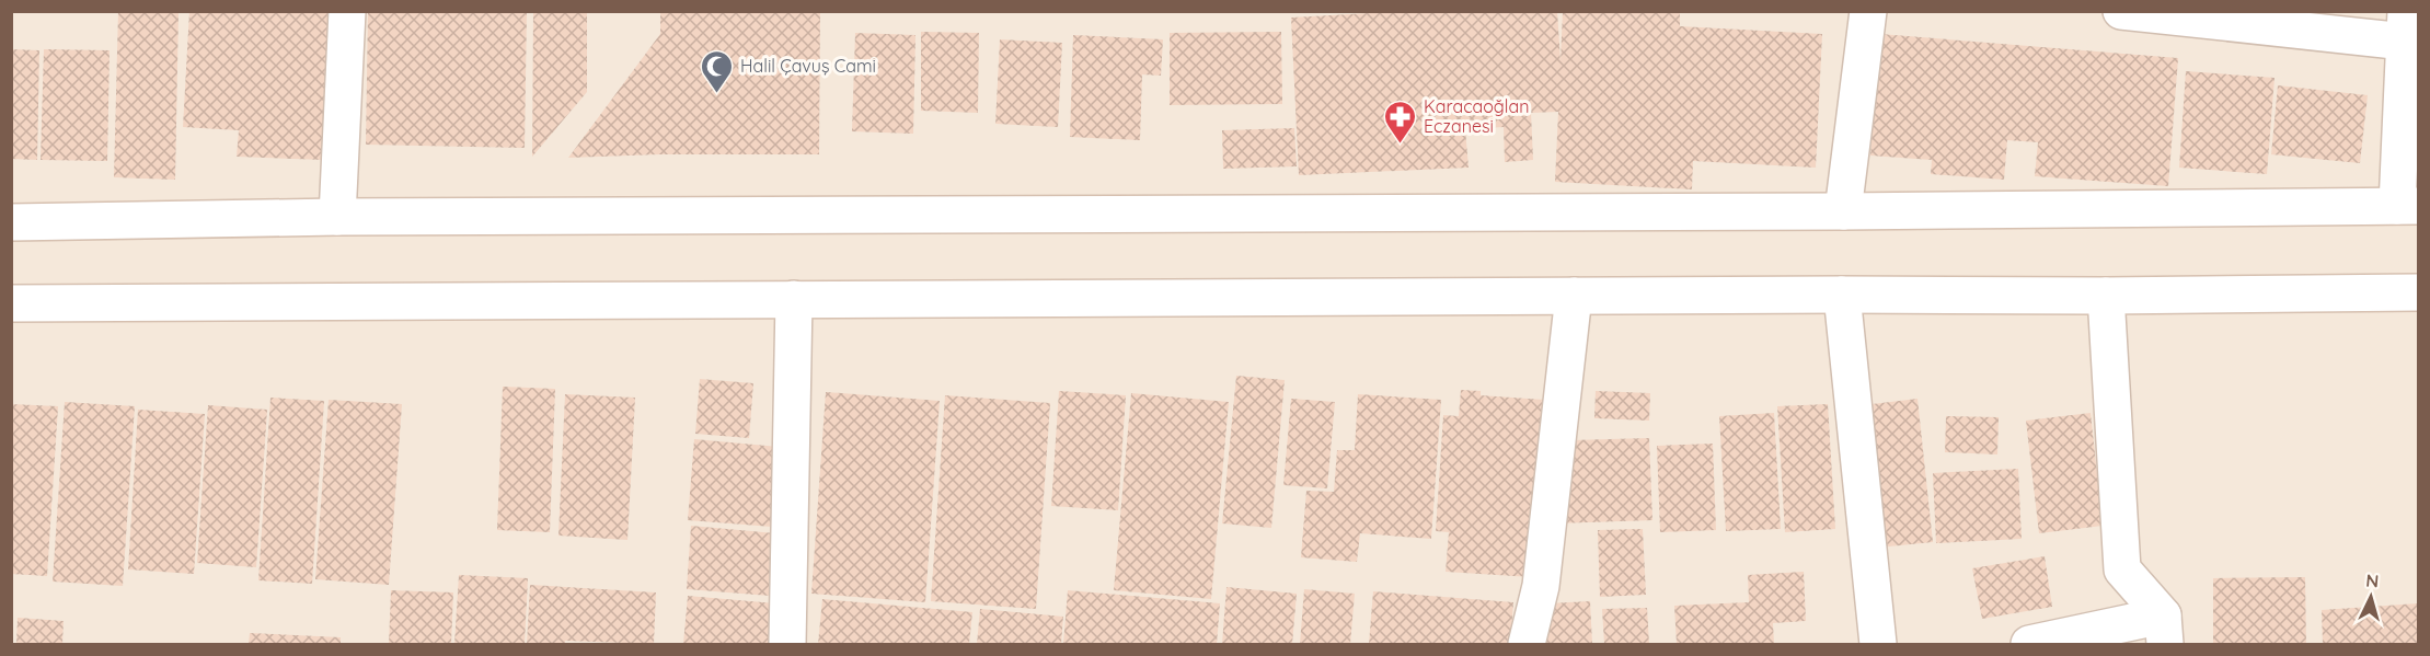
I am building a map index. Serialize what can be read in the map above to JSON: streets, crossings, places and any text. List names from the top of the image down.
{
  "places": {
    "mosque": ["Halil Çavuş Cami"],
    "pharmacy": ["Karacaoğlan Eczanesi"]
  },
  "north": "top"
}
